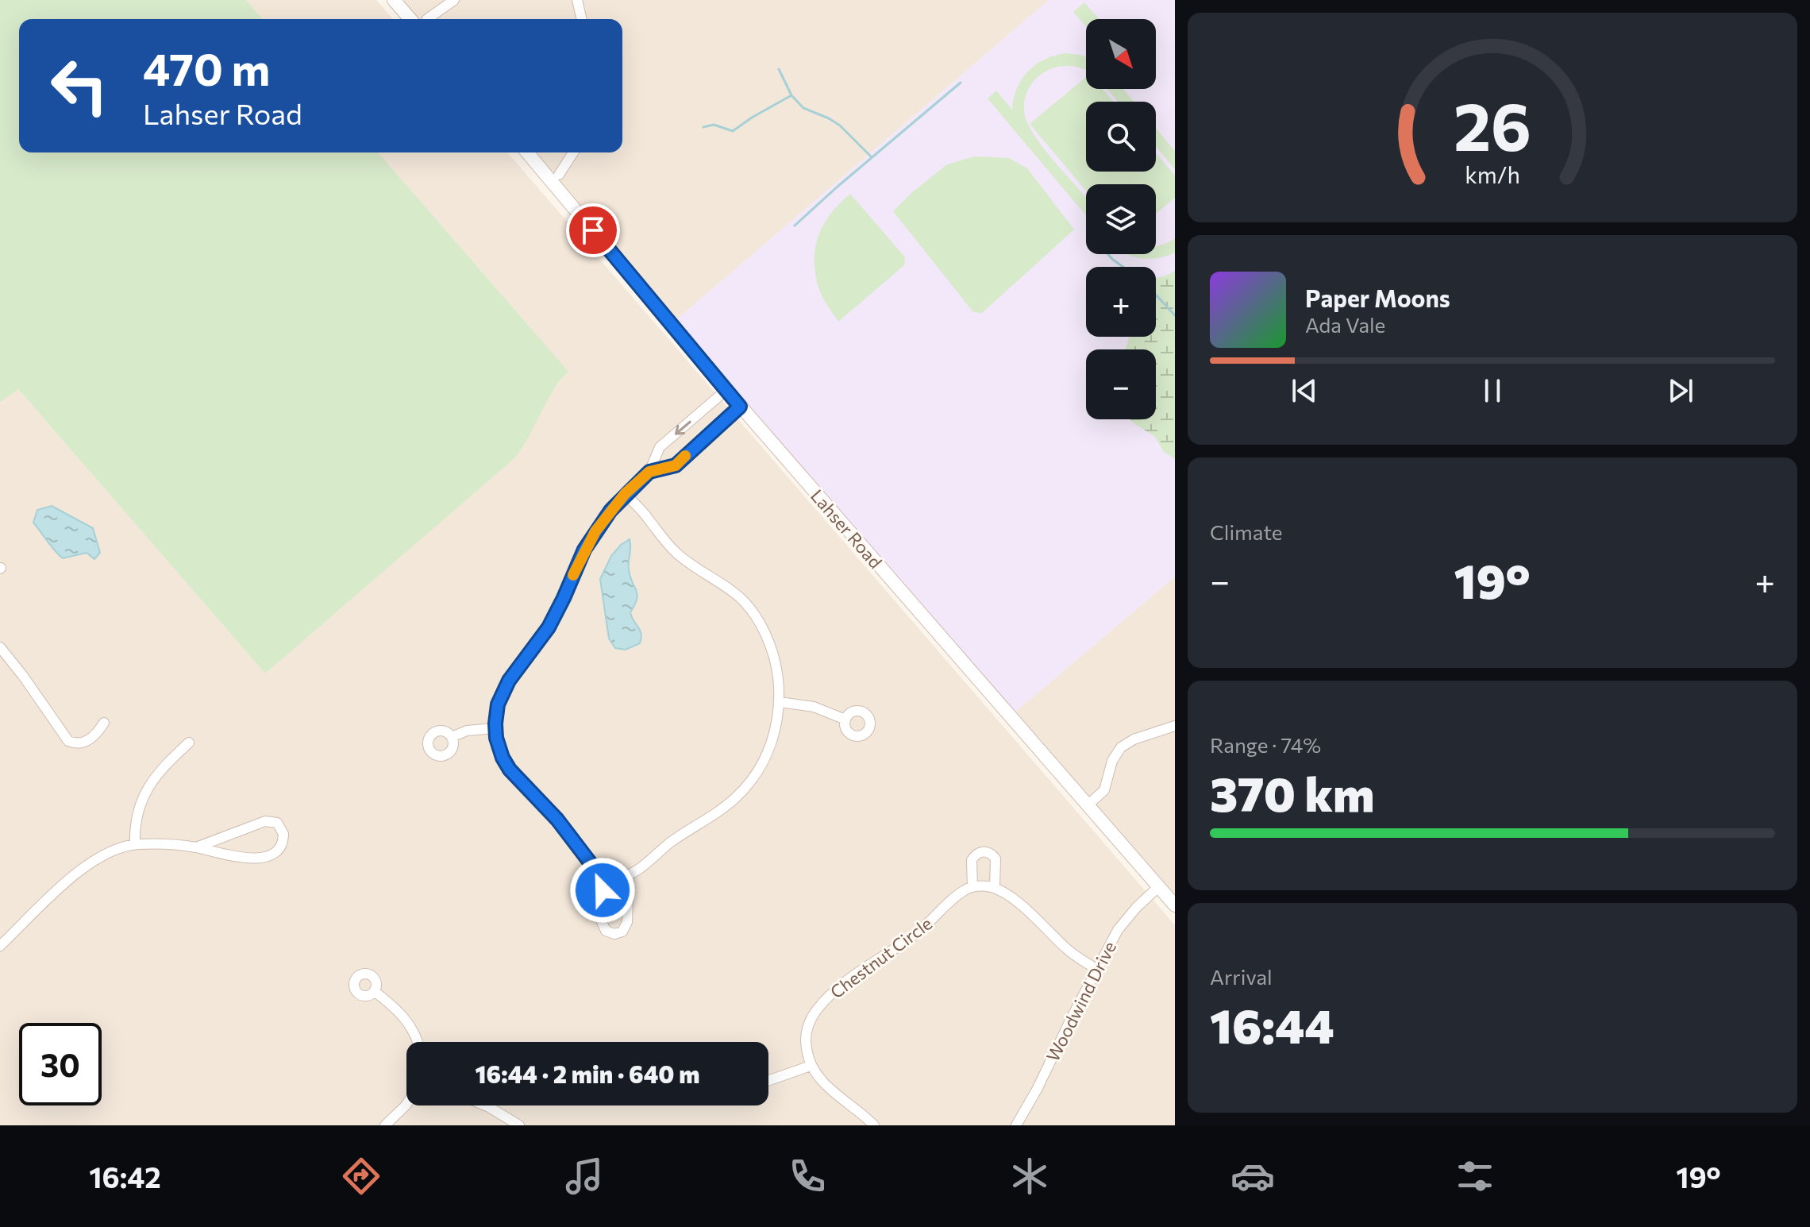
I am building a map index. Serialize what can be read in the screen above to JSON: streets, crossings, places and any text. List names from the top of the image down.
{
  "streets": {
    "street": ["Lahser Road", "Chestnut Circle", "Woodwind Drive"]
  },
  "crossings": [
    ["Lahser Road", "Woodwind Drive"]
  ],
  "north": "bottom right",
  "page": {
    "map_buttons": ["+", "−"],
    "turn": ["470 m", "Lahser Road"],
    "song": ["Paper Moons", "Ada Vale"],
    "tile": [
      "Climate",
      ["Range · 74%", "370 km"],
      ["Arrival", "16:44"]
    ],
    "heat": ["−", "19°", "+"],
    "limit": "30",
    "trip": "16:44 · 2 min · 640 m",
    "tabs": ["16:42", "19°"],
    "gauge": ["26", "km/h"]
  }
}
